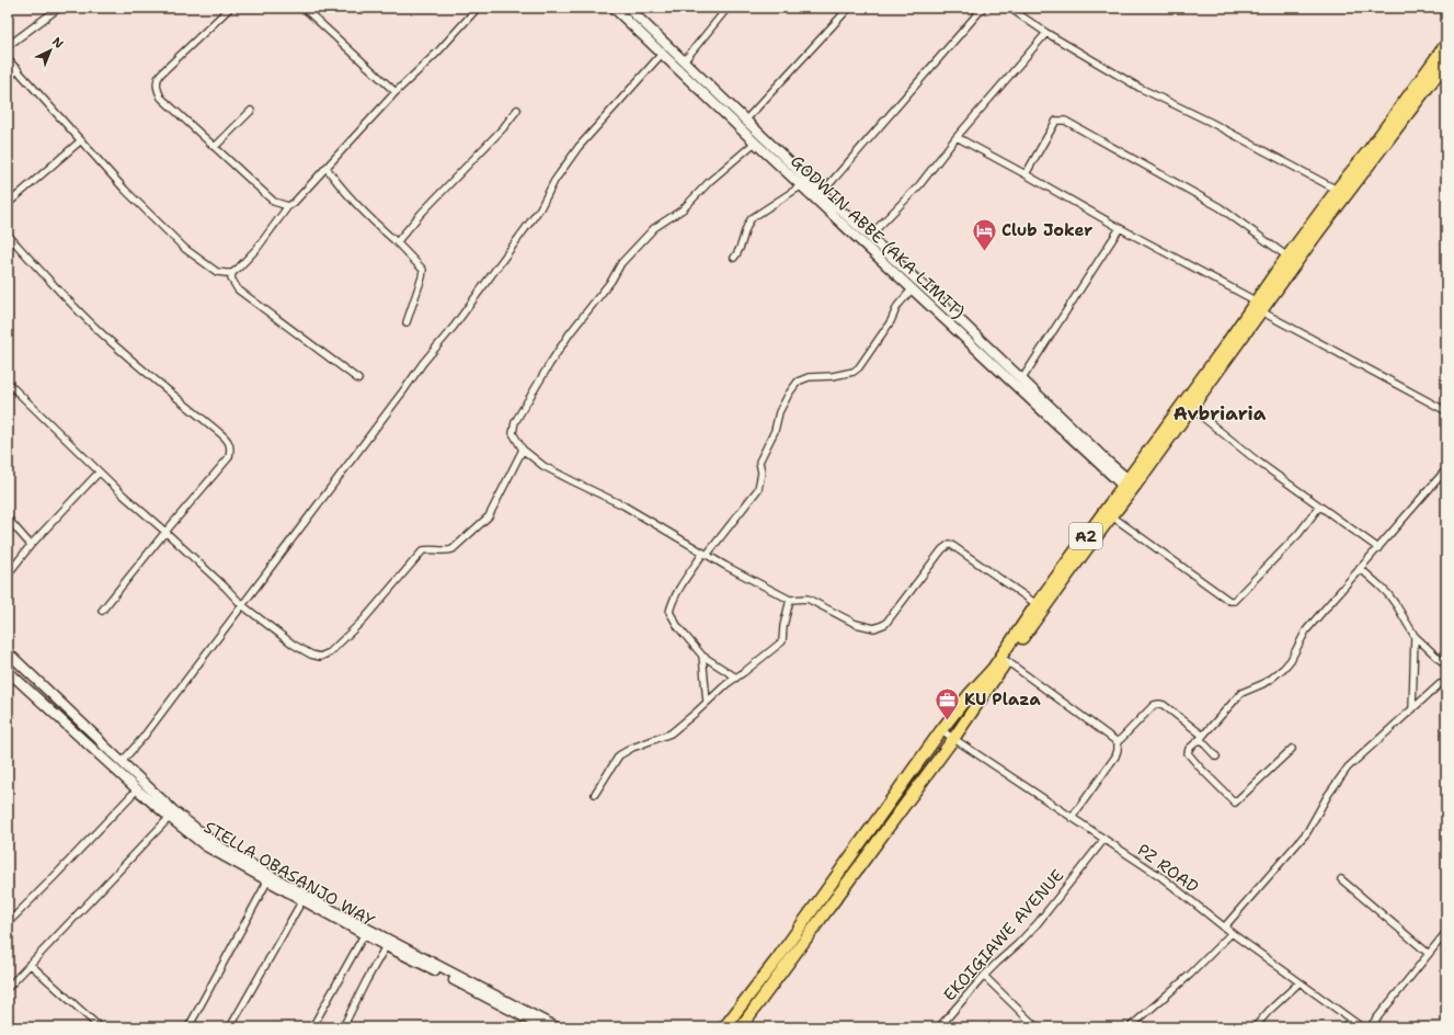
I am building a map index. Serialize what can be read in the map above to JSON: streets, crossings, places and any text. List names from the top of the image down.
{
  "streets": {
    "highway": ["A2"],
    "street": [
      "GODWIN ABBE (AKA LIMIT)",
      "PZ ROAD",
      "STELLA OBASANJO WAY",
      "EKOIGIAWE AVENUE"
    ]
  },
  "crossings": [
    ["GODWIN ABBE (AKA LIMIT)", "A2"],
    ["A2", "PZ ROAD"],
    ["PZ ROAD", "EKOIGIAWE AVENUE"]
  ],
  "districts": ["Avbriaria"],
  "places": {
    "hotel": ["Club Joker"],
    "office": ["KU Plaza"]
  },
  "north": "top right"
}
